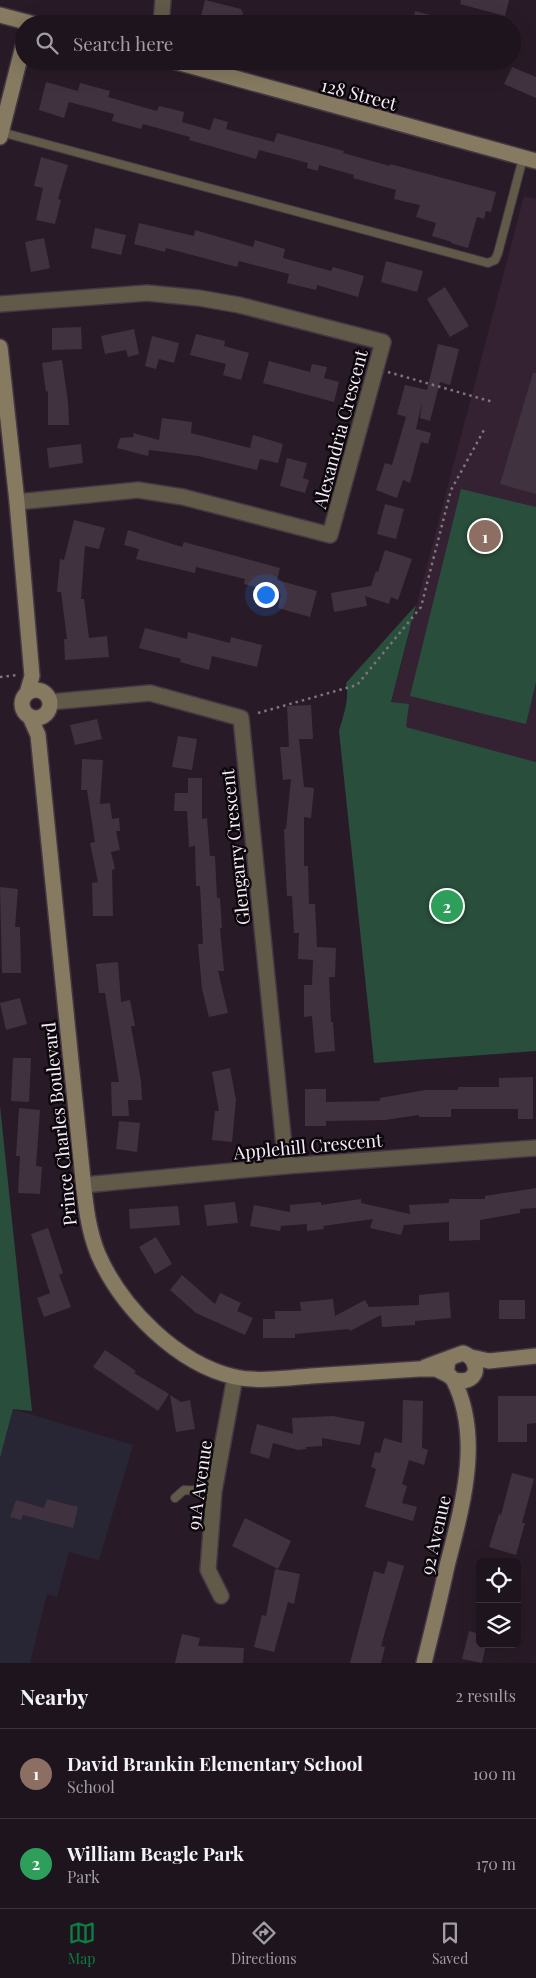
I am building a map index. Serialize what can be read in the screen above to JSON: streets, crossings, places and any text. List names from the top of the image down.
{
  "streets": {
    "street": [
      "128 Street",
      "Alexandria Crescent",
      "Glengarry Crescent",
      "Prince Charles Boulevard",
      "Applehill Crescent",
      "91A Avenue",
      "92 Avenue"
    ]
  },
  "crossings": [
    ["Glengarry Crescent", "Prince Charles Boulevard"],
    ["Glengarry Crescent", "Applehill Crescent"],
    ["Prince Charles Boulevard", "Applehill Crescent"],
    ["Prince Charles Boulevard", "91A Avenue"],
    ["Prince Charles Boulevard", "92 Avenue"]
  ],
  "page": {
    "search": "Search here",
    "pins": ["1", "2"],
    "heading": ["Nearby", "2 results"],
    "list": [
      {
        "mark": "1",
        "name": "David Brankin Elementary School",
        "note": "School",
        "value": "100 m"
      },
      {
        "mark": "2",
        "name": "William Beagle Park",
        "note": "Park",
        "value": "170 m"
      }
    ],
    "nav": ["Map", "Directions", "Saved"]
  }
}
